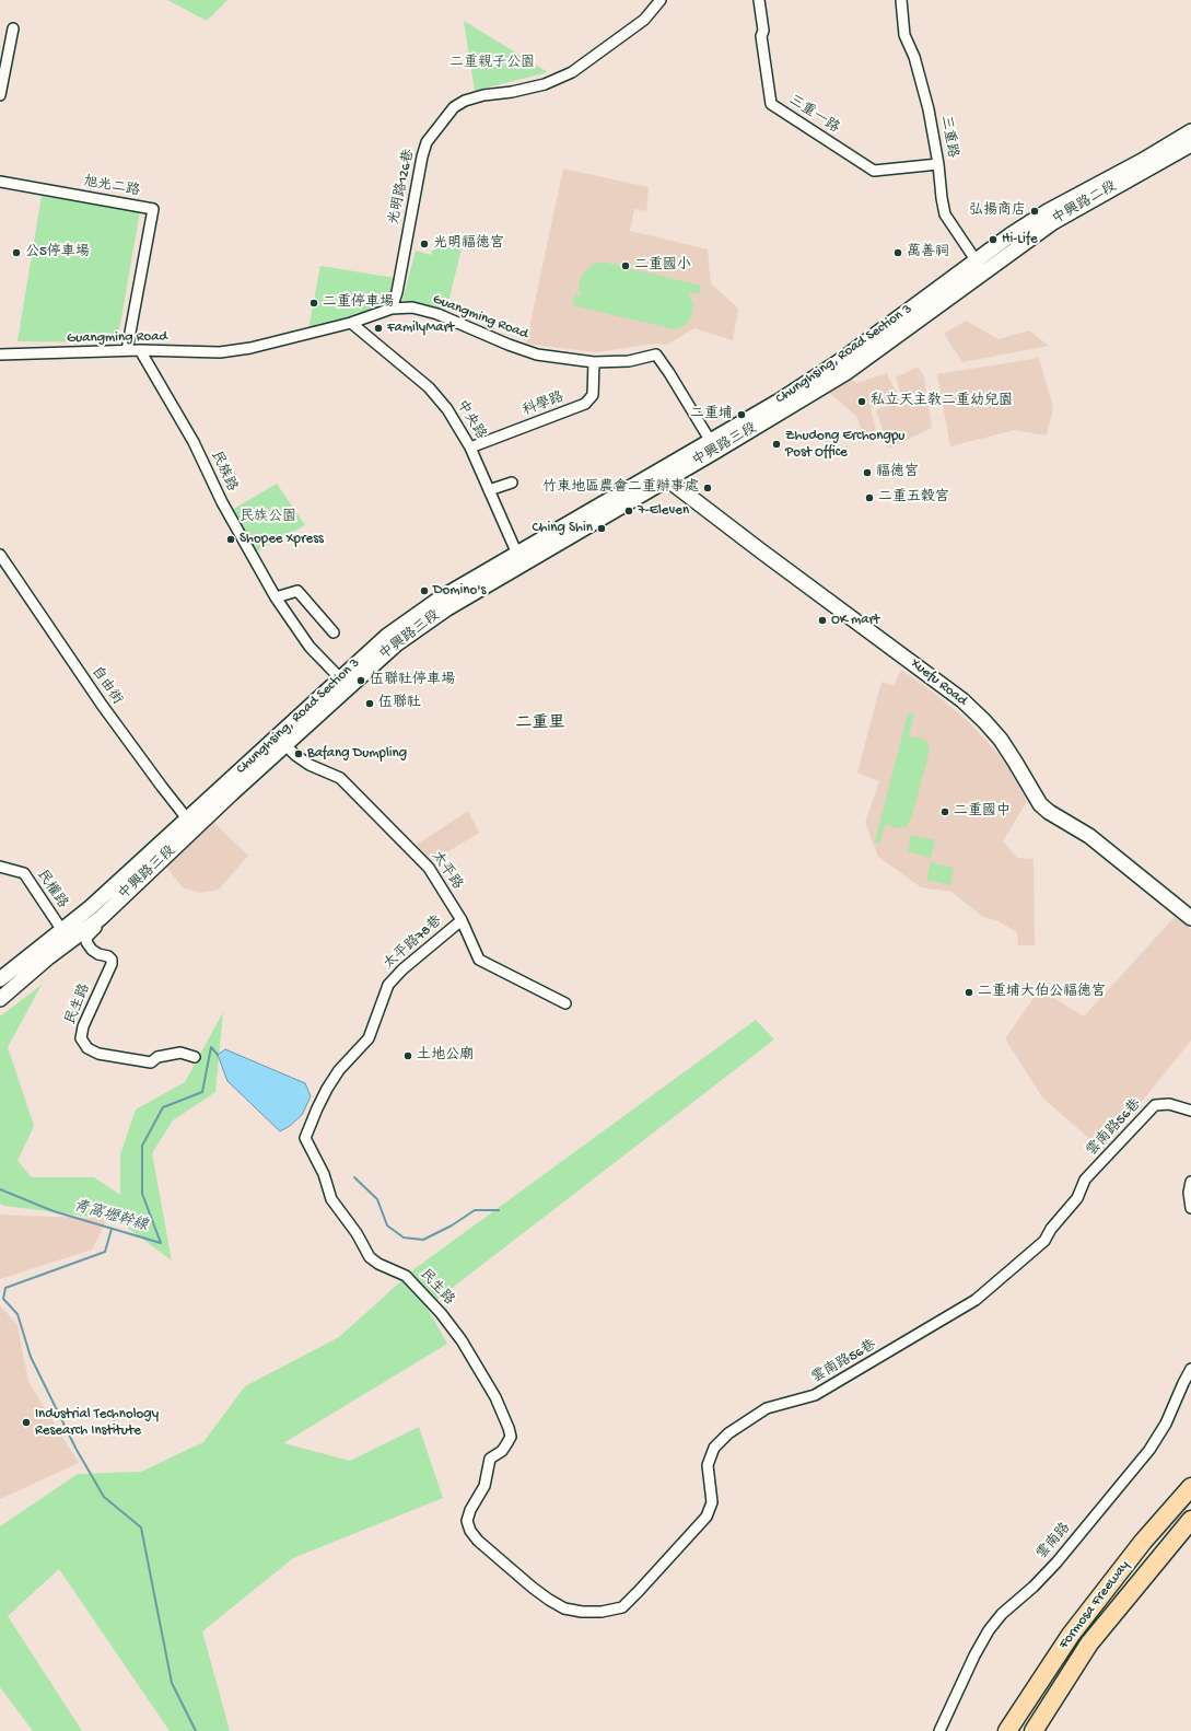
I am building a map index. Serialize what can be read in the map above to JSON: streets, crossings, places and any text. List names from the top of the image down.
{
  "streets": {
    "highway": ["Formosa Freeway"],
    "main road": [
      "中興路二段",
      "Chunghsing, Road Section 3",
      "中興路三段",
      "Xuefu Road"
    ],
    "street": [
      "三重一路",
      "三重路",
      "旭光二路",
      "光明路126巷",
      "Guangming Road",
      "科學路",
      "中央路",
      "民族路",
      "自由街",
      "太平路",
      "民權路",
      "太平路78巷",
      "民生路",
      "雲南路56巷",
      "雲南路"
    ]
  },
  "crossings": [
    ["三重一路", "三重路"],
    ["三重路", "中興路二段"],
    ["三重路", "Chunghsing, Road Section 3"],
    ["旭光二路", "Guangming Road"],
    ["光明路126巷", "Guangming Road"],
    ["中興路二段", "Chunghsing, Road Section 3"],
    ["Guangming Road", "Chunghsing, Road Section 3"],
    ["Guangming Road", "科學路"],
    ["Guangming Road", "中央路"],
    ["Guangming Road", "民族路"],
    ["Chunghsing, Road Section 3", "中央路"],
    ["Chunghsing, Road Section 3", "中興路三段"],
    ["Chunghsing, Road Section 3", "民族路"],
    ["Chunghsing, Road Section 3", "Xuefu Road"],
    ["Chunghsing, Road Section 3", "自由街"],
    ["Chunghsing, Road Section 3", "太平路"],
    ["Chunghsing, Road Section 3", "民權路"],
    ["科學路", "中央路"],
    ["中興路三段", "自由街"],
    ["中興路三段", "民權路"],
    ["中興路三段", "民生路"],
    ["太平路", "太平路78巷"],
    ["太平路78巷", "民生路"],
    ["民生路", "雲南路56巷"]
  ],
  "districts": ["二重里"],
  "water": ["青窩壢幹線"],
  "parks": ["二重親子公園", "民族公園"],
  "places": [
    "弘揚商店",
    "Hi-Life",
    "光明福德宮",
    "公5停車場",
    "萬善祠",
    "二重國小",
    "二重停車場",
    "FamilyMart",
    "私立天主教二重幼兒園",
    "二重埔",
    "Zhudong Erchongpu Post Office",
    "福德宮",
    "竹東地區農會二重辦事處",
    "二重五穀宮",
    "7-Eleven",
    "Ching Shin",
    "Shopee Xpress",
    "Domino's",
    "OK mart",
    "伍聯社停車場",
    "伍聯社",
    "Bafang Dumpling",
    "二重國中",
    "二重埔大伯公福德宮",
    "土地公廟",
    "Industrial Technology Research Institute"
  ]
}
